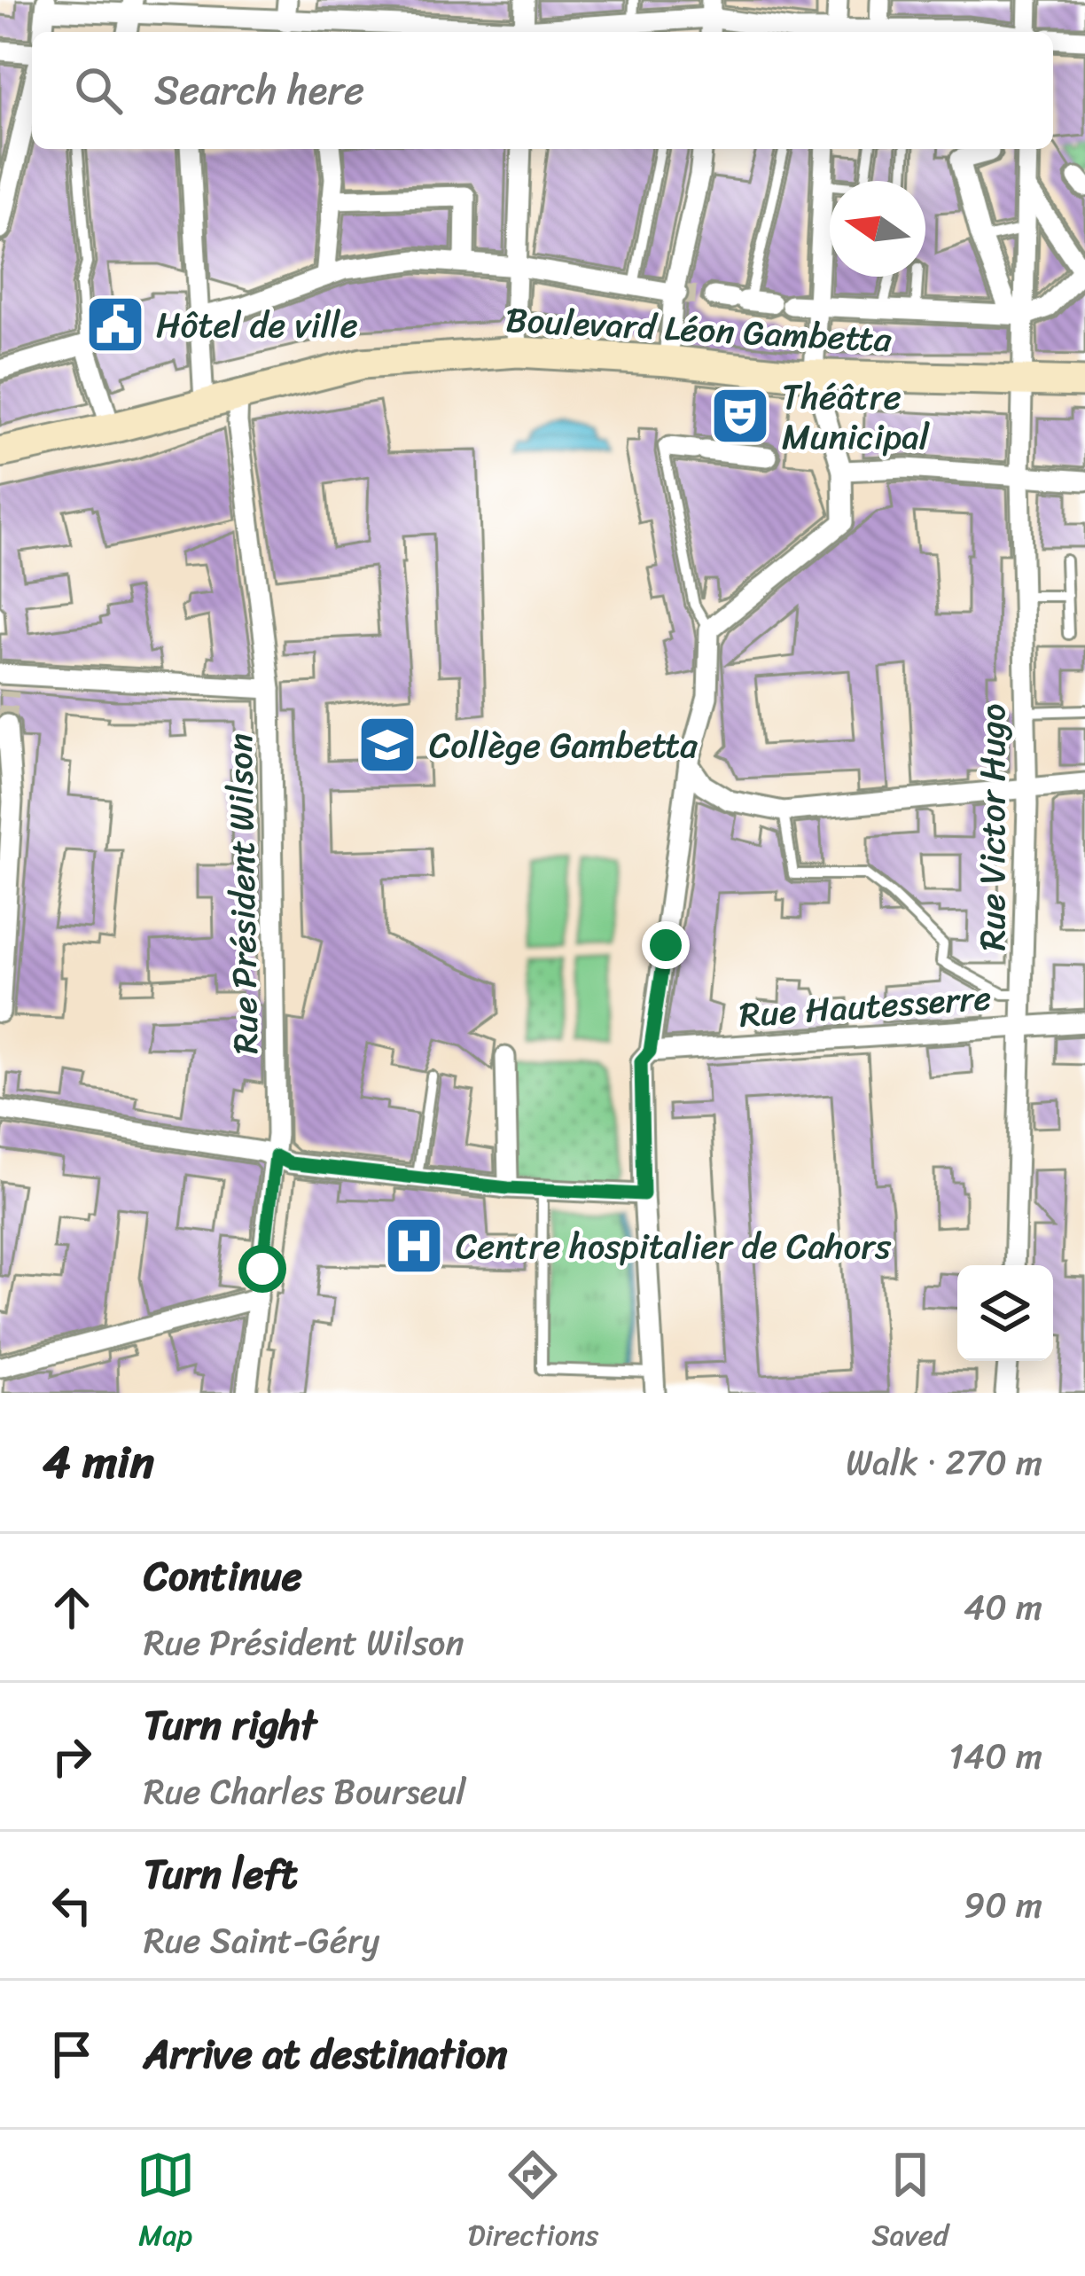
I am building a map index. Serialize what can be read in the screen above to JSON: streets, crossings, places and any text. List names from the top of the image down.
{
  "streets": {
    "main road": ["Boulevard Léon Gambetta"],
    "street": ["Rue Victor Hugo", "Rue Président Wilson", "Rue Hautesserre"]
  },
  "crossings": [
    ["Boulevard Léon Gambetta", "Rue Victor Hugo"],
    ["Boulevard Léon Gambetta", "Rue Président Wilson"],
    ["Rue Victor Hugo", "Rue Hautesserre"]
  ],
  "places": {
    "public building": ["Hôtel de ville"],
    "theatre": ["Théâtre Municipal"],
    "school or university": ["Collège Gambetta"],
    "hospital": ["Centre hospitalier de Cahors"]
  },
  "north": "left",
  "page": {
    "search": "Search here",
    "heading": ["4 min", "Walk · 270 m"],
    "list": [
      ["Continue", "Rue Président Wilson", "40 m"],
      ["Turn right", "Rue Charles Bourseul", "140 m"],
      ["Turn left", "Rue Saint-Géry", "90 m"],
      "Arrive at destination"
    ],
    "nav": ["Map", "Directions", "Saved"]
  }
}
